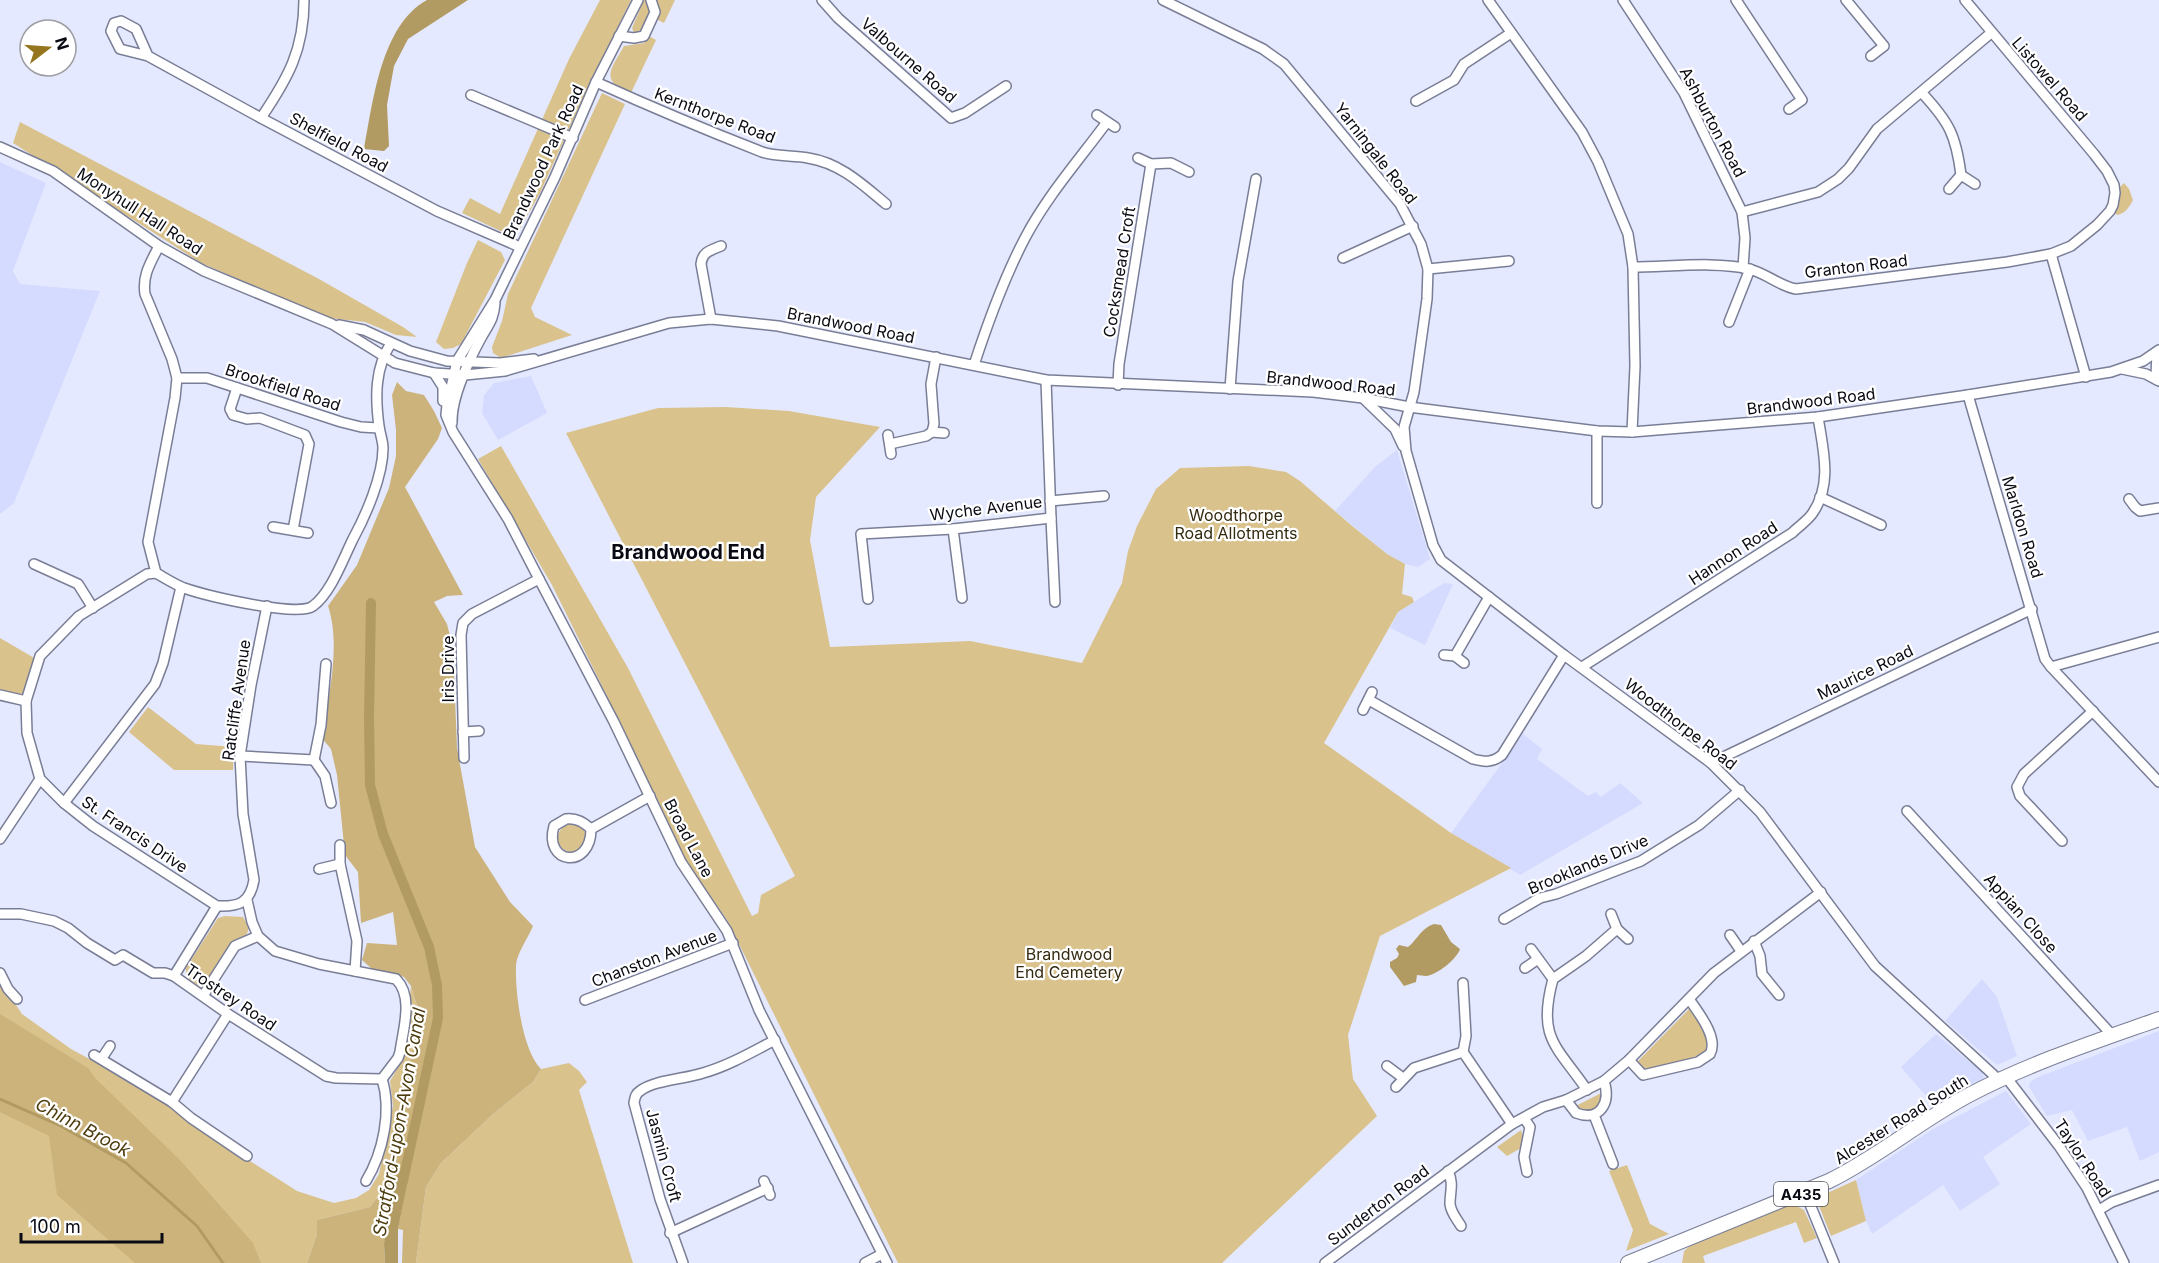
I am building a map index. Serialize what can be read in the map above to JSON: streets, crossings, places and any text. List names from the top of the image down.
{
  "streets": {
    "highway": ["Alcester Road South", "A435"],
    "street": [
      "Valbourne Road",
      "Listowel Road",
      "Kernthorpe Road",
      "Ashburton Road",
      "Shelfield Road",
      "Yarningale Road",
      "Brandwood Park Road",
      "Monyhull Hall Road",
      "Granton Road",
      "Cocksmead Croft",
      "Brandwood Road",
      "Brookfield Road",
      "Wyche Avenue",
      "Marldon Road",
      "Hannon Road",
      "Iris Drive",
      "Maurice Road",
      "Ratcliffe Avenue",
      "Woodthorpe Road",
      "St. Francis Drive",
      "Broad Lane",
      "Brooklands Drive",
      "Appian Close",
      "Chanston Avenue",
      "Trostrey Road",
      "Jasmin Croft",
      "Taylor Road",
      "Sunderton Road"
    ]
  },
  "crossings": [
    ["Listowel Road", "Ashburton Road"],
    ["Listowel Road", "Granton Road"],
    ["Kernthorpe Road", "Brandwood Park Road"],
    ["Ashburton Road", "Granton Road"],
    ["Shelfield Road", "Brandwood Park Road"],
    ["Yarningale Road", "Brandwood Road"],
    ["Yarningale Road", "Woodthorpe Road"],
    ["Brandwood Park Road", "Monyhull Hall Road"],
    ["Brandwood Park Road", "Brandwood Road"],
    ["Monyhull Hall Road", "Brandwood Road"],
    ["Monyhull Hall Road", "Broad Lane"],
    ["Cocksmead Croft", "Brandwood Road"],
    ["Brandwood Road", "Wyche Avenue"],
    ["Brandwood Road", "Marldon Road"],
    ["Brandwood Road", "Hannon Road"],
    ["Brandwood Road", "Woodthorpe Road"],
    ["Marldon Road", "Maurice Road"],
    ["Hannon Road", "Woodthorpe Road"],
    ["Iris Drive", "Broad Lane"],
    ["Maurice Road", "Woodthorpe Road"],
    ["Woodthorpe Road", "Brooklands Drive"],
    ["Woodthorpe Road", "Alcester Road South"],
    ["Woodthorpe Road", "Taylor Road"],
    ["Woodthorpe Road", "Sunderton Road"],
    ["Broad Lane", "Chanston Avenue"],
    ["Broad Lane", "Jasmin Croft"],
    ["Appian Close", "Alcester Road South"],
    ["Alcester Road South", "Taylor Road"]
  ],
  "districts": ["Brandwood End"],
  "water": ["Stratford-upon-Avon Canal", "Chinn Brook"],
  "parks": ["Woodthorpe Road Allotments", "Brandwood End Cemetery"],
  "scale_bar": "100 m",
  "north": "right"
}
